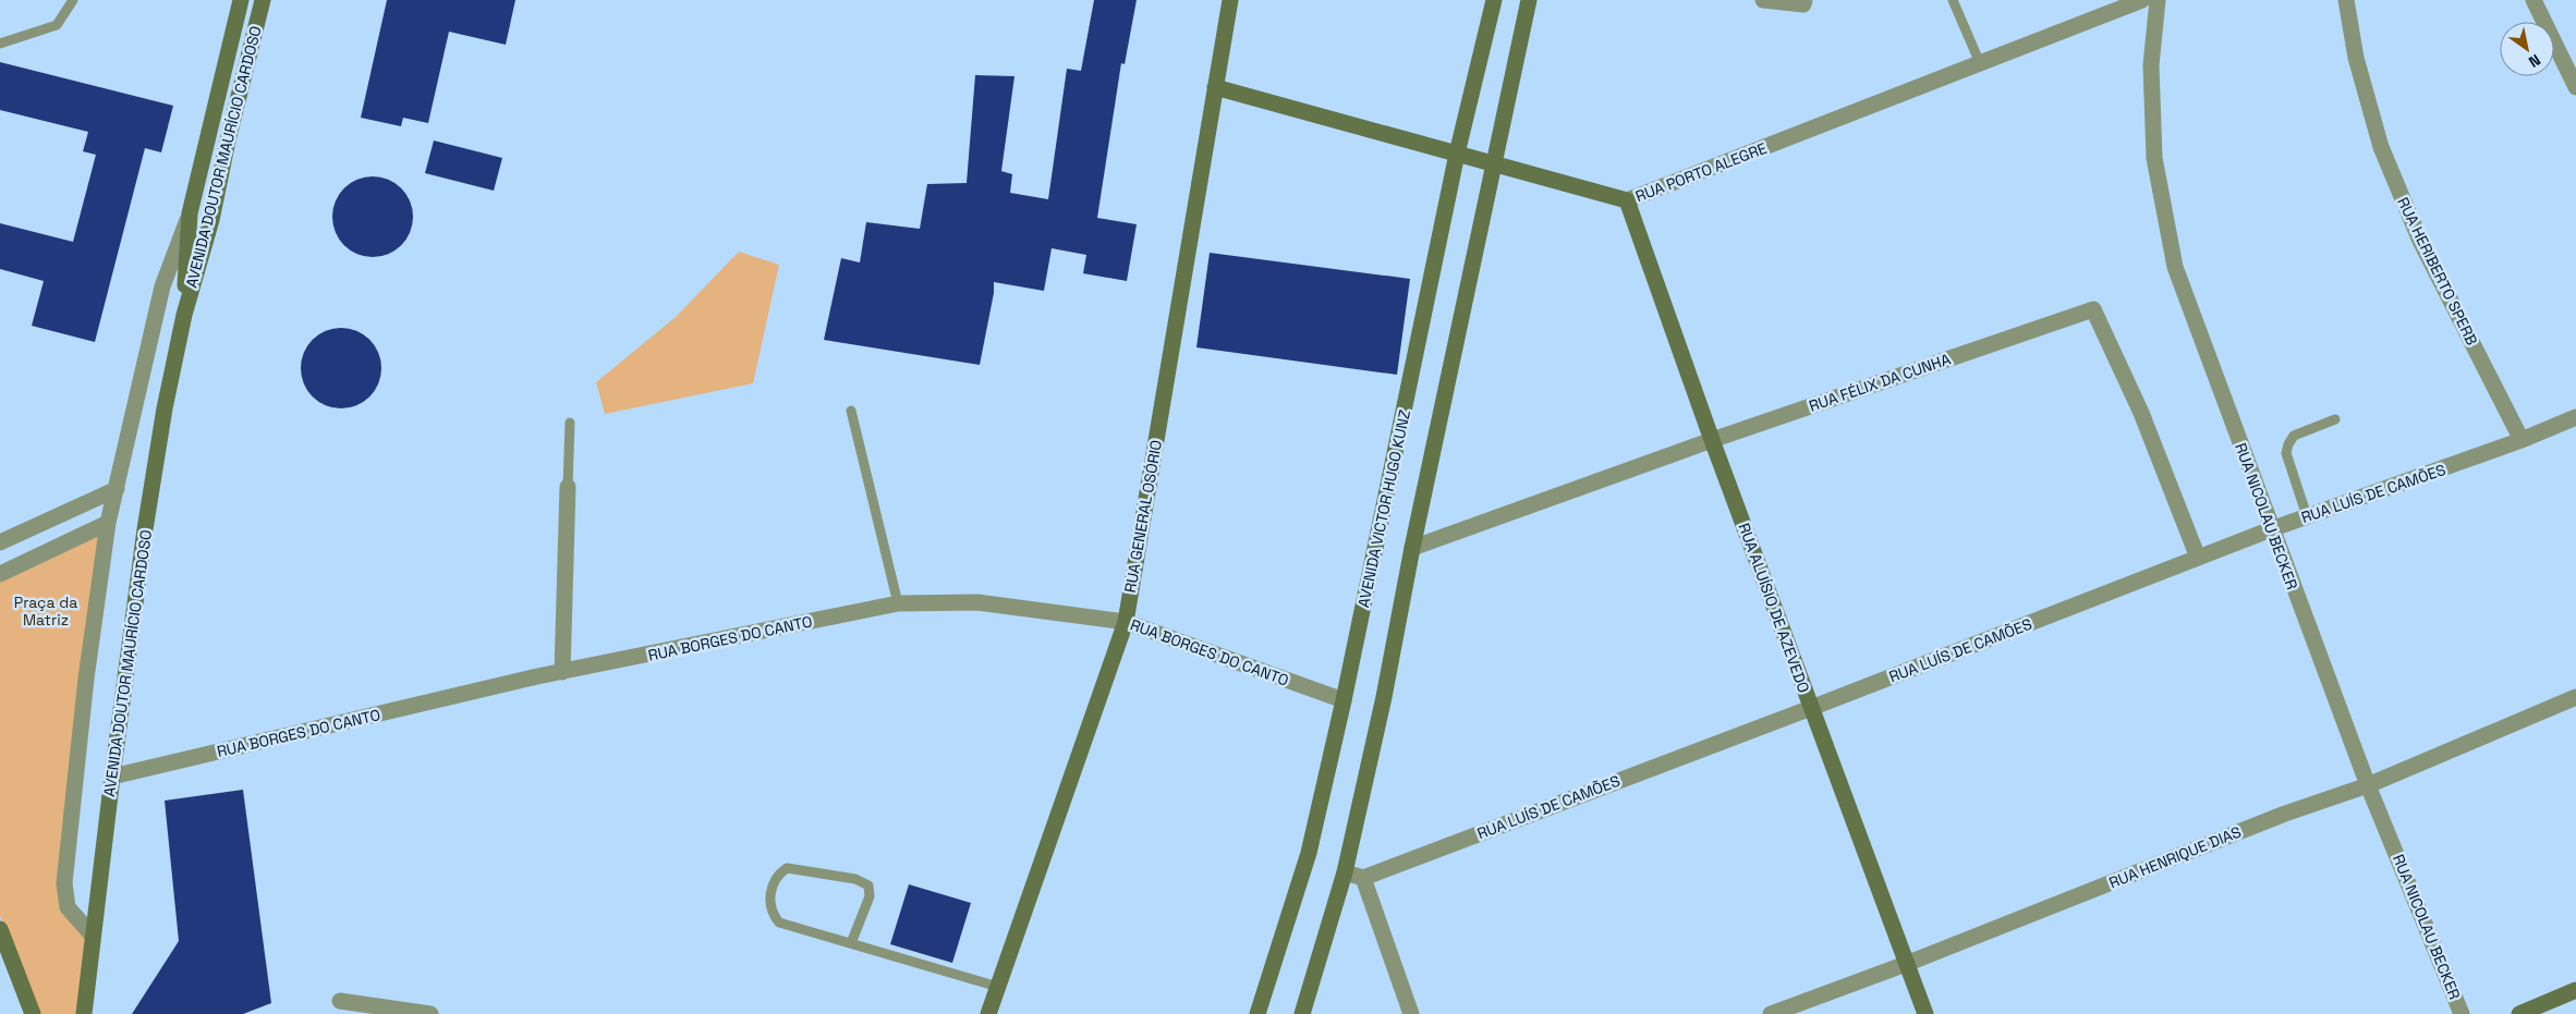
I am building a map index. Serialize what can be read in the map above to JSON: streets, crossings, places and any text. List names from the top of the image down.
{
  "streets": {
    "main road": [
      "AVENIDA DOUTOR MAURÍCIO CARDOSO",
      "RUA PORTO ALEGRE",
      "AVENIDA VICTOR HUGO KUNZ",
      "RUA GENERAL OSÓRIO",
      "RUA ALUÍSIO DE AZEVEDO"
    ],
    "street": [
      "RUA HERIBERTO SPERB",
      "RUA FÉLIX DA CUNHA",
      "RUA LUÍS DE CAMÕES",
      "RUA NICOLAU BECKER",
      "RUA BORGES DO CANTO",
      "RUA HENRIQUE DIAS"
    ]
  },
  "crossings": [
    ["AVENIDA DOUTOR MAURÍCIO CARDOSO", "RUA BORGES DO CANTO"],
    ["RUA PORTO ALEGRE", "AVENIDA VICTOR HUGO KUNZ"],
    ["RUA PORTO ALEGRE", "RUA GENERAL OSÓRIO"],
    ["RUA PORTO ALEGRE", "RUA ALUÍSIO DE AZEVEDO"],
    ["RUA HERIBERTO SPERB", "RUA LUÍS DE CAMÕES"],
    ["RUA FÉLIX DA CUNHA", "RUA LUÍS DE CAMÕES"],
    ["RUA FÉLIX DA CUNHA", "RUA ALUÍSIO DE AZEVEDO"],
    ["RUA LUÍS DE CAMÕES", "RUA NICOLAU BECKER"],
    ["RUA LUÍS DE CAMÕES", "RUA ALUÍSIO DE AZEVEDO"],
    ["AVENIDA VICTOR HUGO KUNZ", "RUA BORGES DO CANTO"],
    ["RUA GENERAL OSÓRIO", "RUA BORGES DO CANTO"],
    ["RUA NICOLAU BECKER", "RUA HENRIQUE DIAS"],
    ["RUA ALUÍSIO DE AZEVEDO", "RUA HENRIQUE DIAS"]
  ],
  "parks": ["Praça da Matriz"],
  "north": "bottom right"
}
